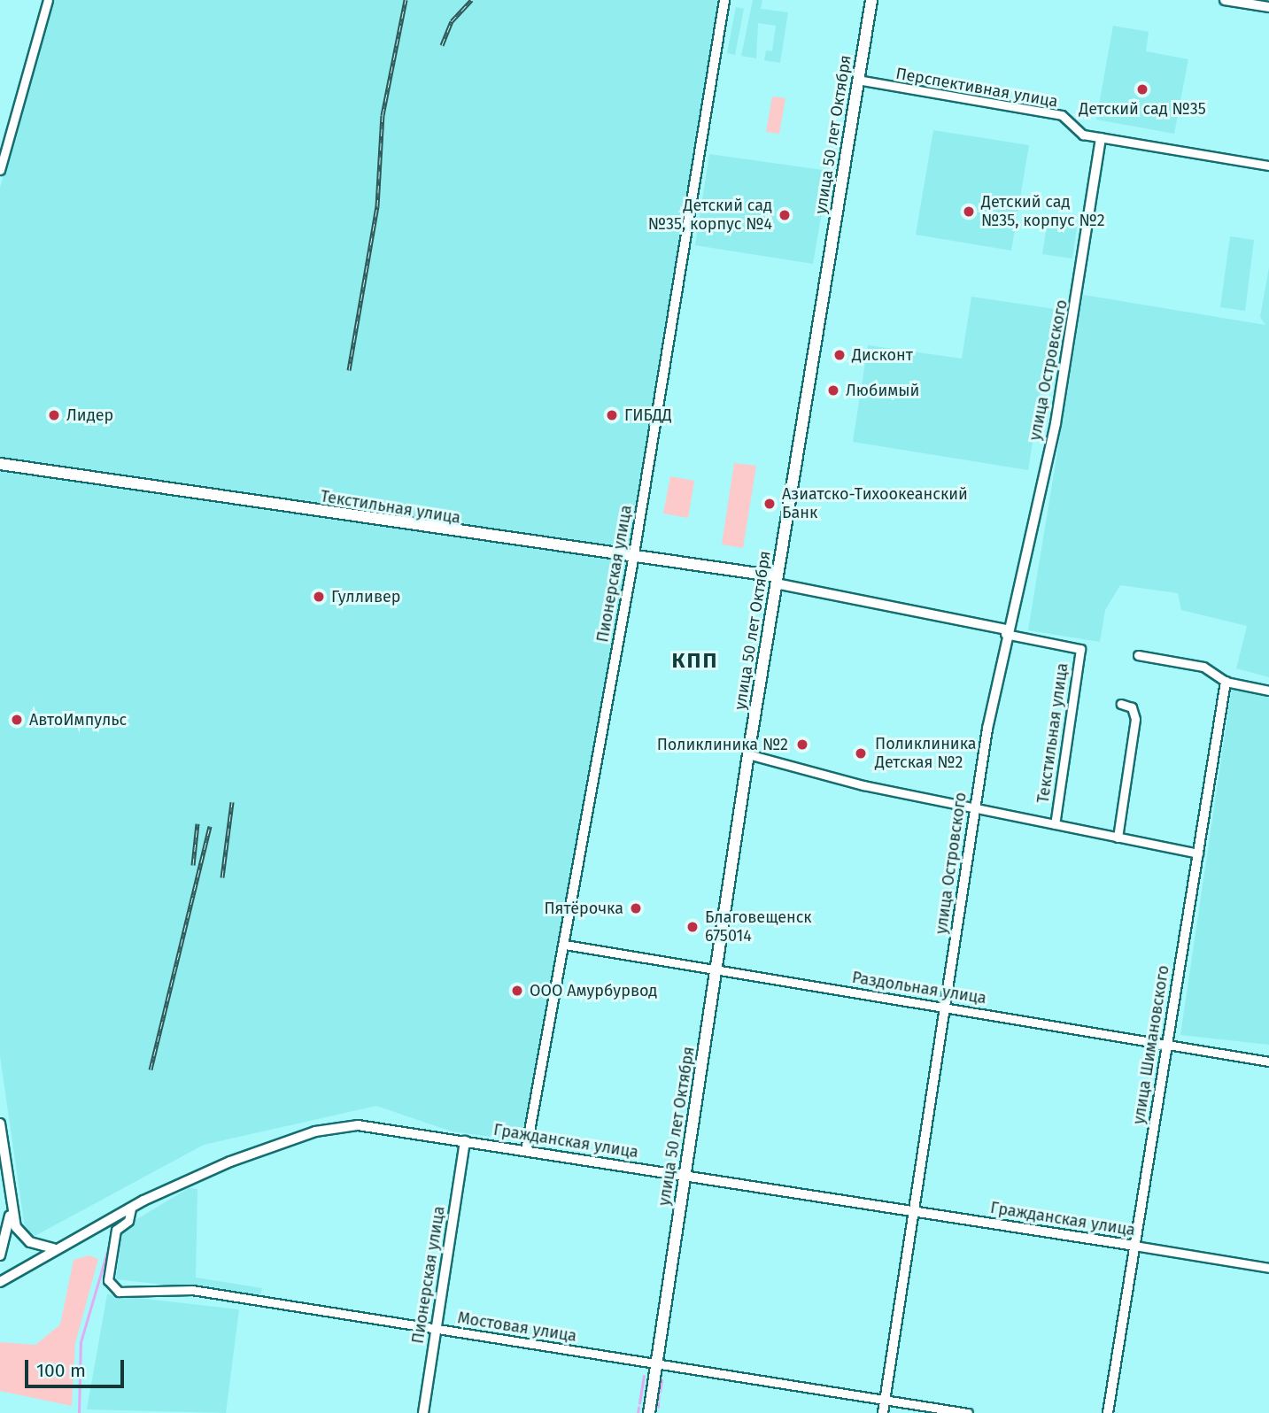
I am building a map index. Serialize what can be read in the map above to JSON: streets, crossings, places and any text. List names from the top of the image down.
{
  "streets": {
    "main road": ["улица 50 лет Октября", "Текстильная улица"],
    "street": [
      "Перспективная улица",
      "улица Островского",
      "Пионерская улица",
      "Раздольная улица",
      "улица Шимановского",
      "Гражданская улица",
      "Мостовая улица"
    ]
  },
  "crossings": [
    ["Перспективная улица", "улица 50 лет Октября"],
    ["Перспективная улица", "улица Островского"],
    ["улица 50 лет Октября", "Текстильная улица"],
    ["улица 50 лет Октября", "Раздольная улица"],
    ["улица 50 лет Октября", "Гражданская улица"],
    ["улица 50 лет Октября", "Мостовая улица"],
    ["улица Островского", "Текстильная улица"],
    ["улица Островского", "Раздольная улица"],
    ["улица Островского", "Гражданская улица"],
    ["улица Островского", "Мостовая улица"],
    ["Текстильная улица", "Пионерская улица"],
    ["Пионерская улица", "Раздольная улица"],
    ["Пионерская улица", "Гражданская улица"],
    ["Пионерская улица", "Мостовая улица"],
    ["Раздольная улица", "улица Шимановского"],
    ["улица Шимановского", "Гражданская улица"],
    ["Гражданская улица", "Мостовая улица"]
  ],
  "districts": ["КПП"],
  "places": [
    "Детский сад №35",
    "Детский сад №35, корпус №2",
    "Детский сад №35, корпус №4",
    "Дисконт",
    "Любимый",
    "Лидер",
    "ГИБДД",
    "Азиатско-Тихоокеанский Банк",
    "Гулливер",
    "АвтоИмпульс",
    "Поликлиника №2",
    "Поликлиника Детская №2",
    "Пятёрочка",
    "Благовещенск 675014",
    "ООО Амурбурвод"
  ],
  "scale_bar": "100 m"
}
